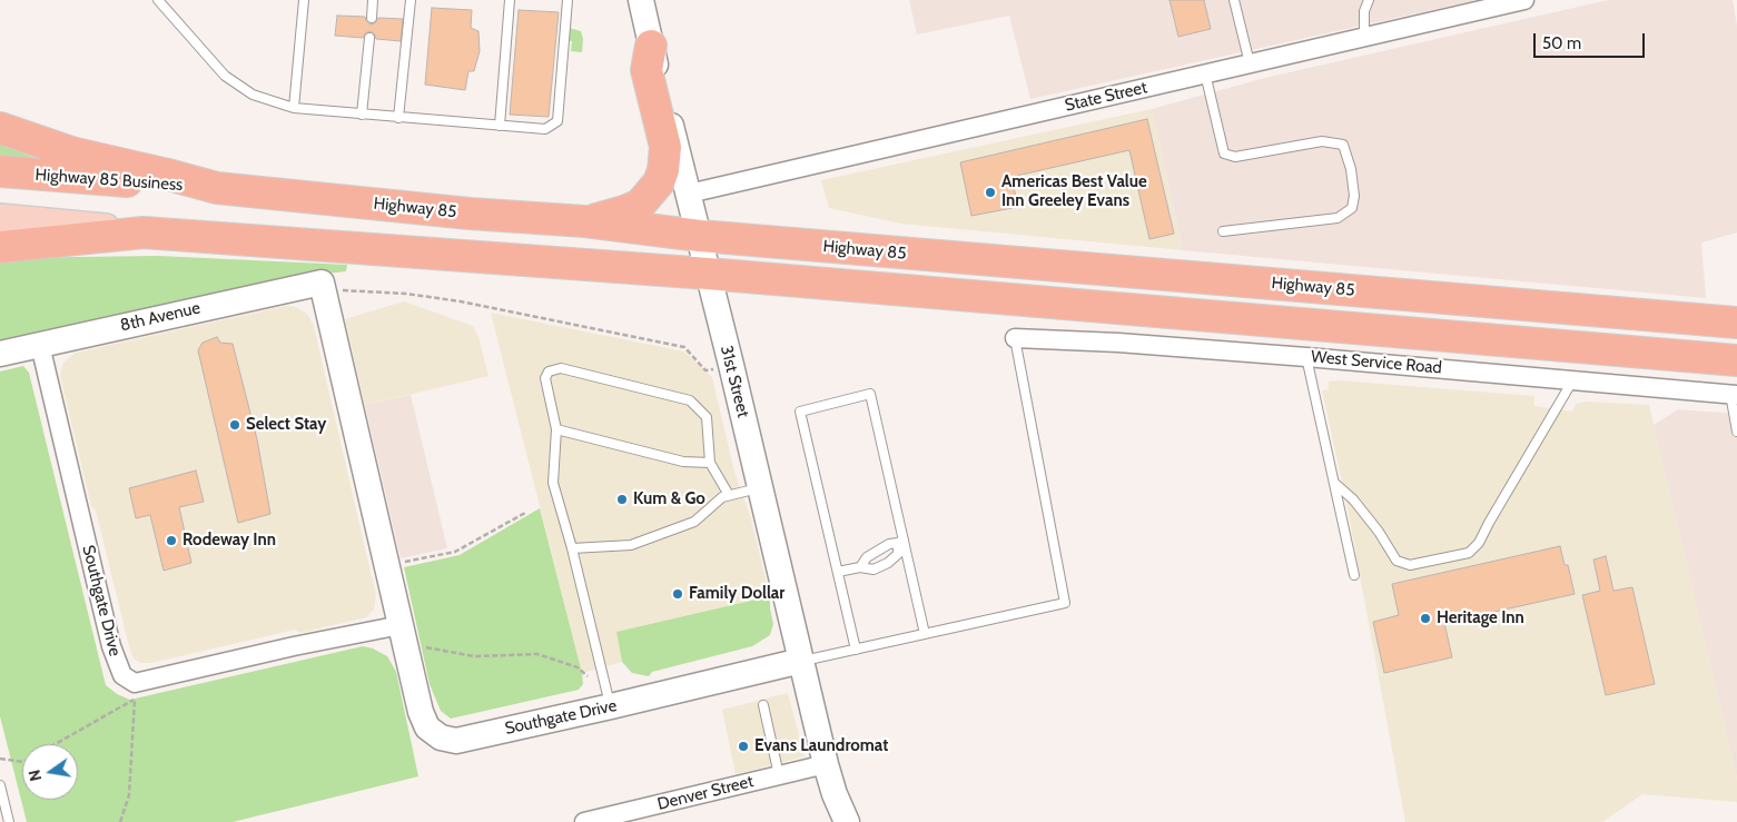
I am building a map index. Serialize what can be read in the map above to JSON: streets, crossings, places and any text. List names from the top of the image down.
{
  "streets": {
    "highway": ["Highway 85 Business", "Highway 85"],
    "street": [
      "State Street",
      "8th Avenue",
      "West Service Road",
      "31st Street",
      "Southgate Drive",
      "Denver Street"
    ]
  },
  "crossings": [
    ["State Street", "31st Street"],
    ["Highway 85 Business", "Highway 85"],
    ["Highway 85", "31st Street"],
    ["8th Avenue", "Southgate Drive"],
    ["31st Street", "Southgate Drive"],
    ["31st Street", "Denver Street"]
  ],
  "places": [
    "Americas Best Value Inn Greeley Evans",
    "Select Stay",
    "Kum & Go",
    "Rodeway Inn",
    "Family Dollar",
    "Heritage Inn",
    "Evans Laundromat"
  ],
  "scale_bar": "50 m",
  "north": "left"
}
